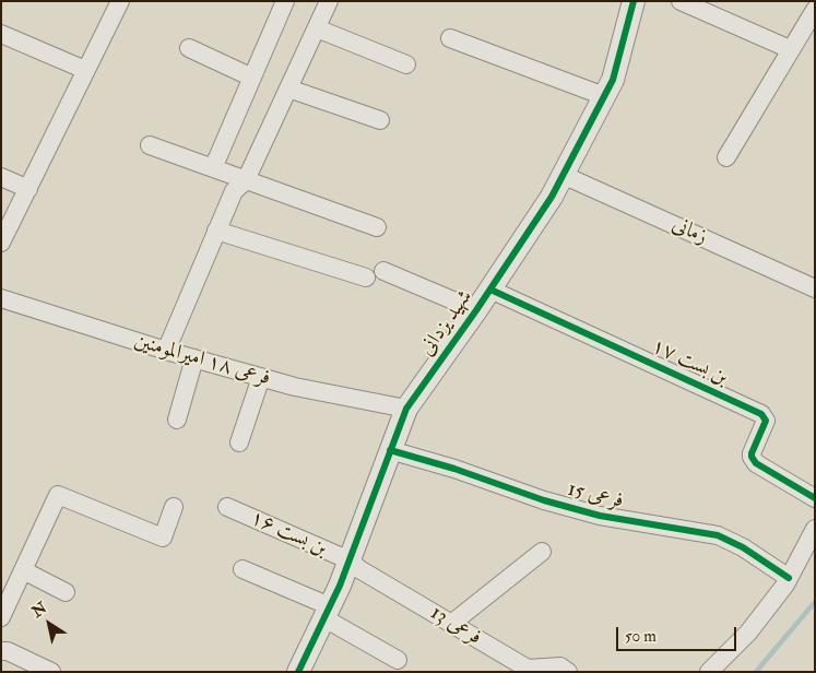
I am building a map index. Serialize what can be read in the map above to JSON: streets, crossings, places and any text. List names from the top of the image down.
{
  "streets": {
    "street": [
      "زمانی",
      "شهید یزدانی",
      "فرعی ۱۸ امیرالمومنین",
      "بن بست ۱۷",
      "فرعی 15",
      "بن بست ۱۶",
      "فرعی 13"
    ]
  },
  "crossings": [
    ["زمانی", "شهید یزدانی"],
    ["شهید یزدانی", "فرعی ۱۸ امیرالمومنین"],
    ["شهید یزدانی", "بن بست ۱۷"],
    ["شهید یزدانی", "فرعی 15"],
    ["شهید یزدانی", "بن بست ۱۶"],
    ["شهید یزدانی", "فرعی 13"],
    ["بن بست ۱۶", "فرعی 13"]
  ],
  "scale_bar": "50 m",
  "north": "top left"
}
